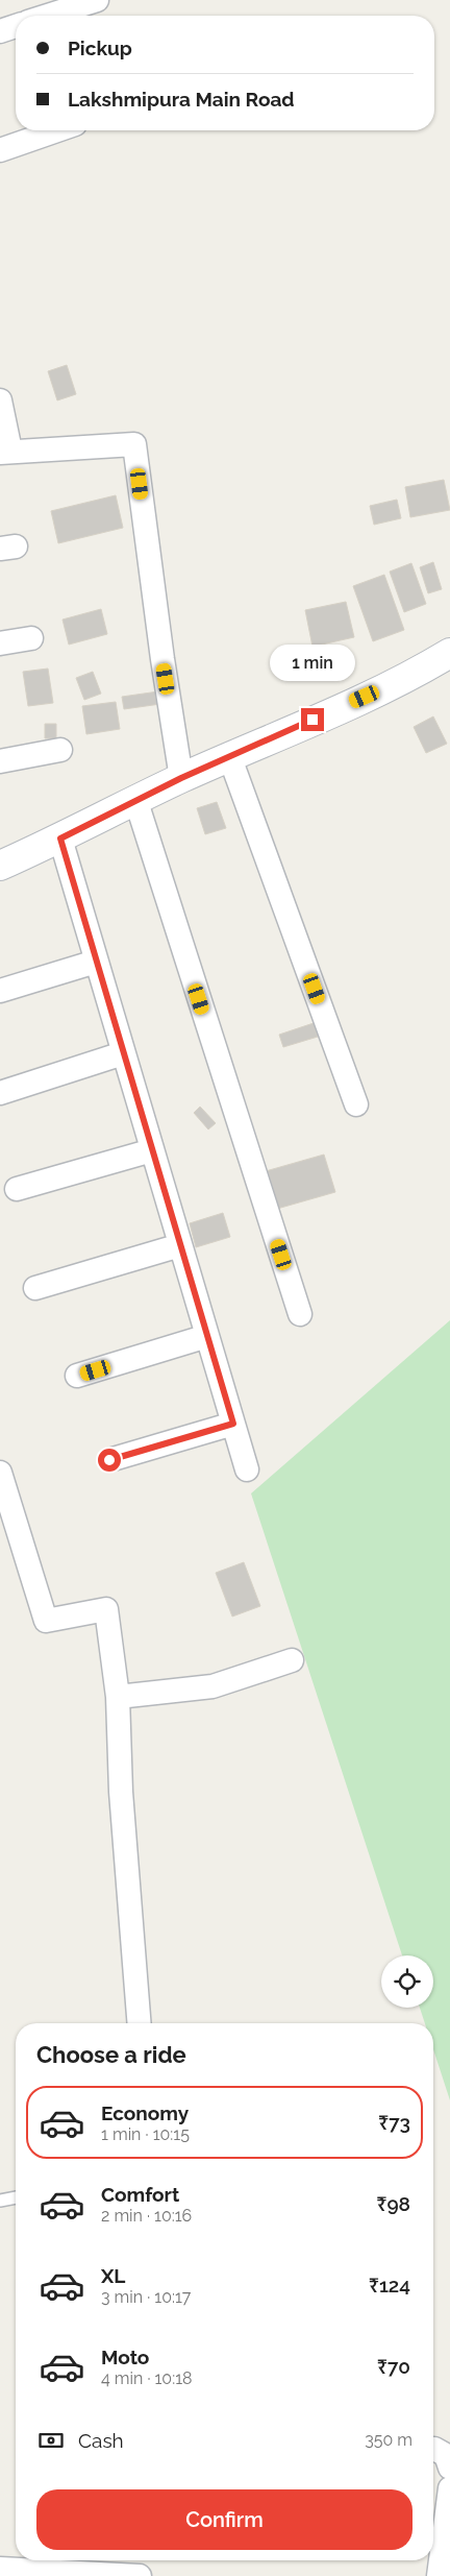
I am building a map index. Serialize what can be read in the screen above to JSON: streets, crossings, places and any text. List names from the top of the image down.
{
  "page": {
    "banner": ["Pickup", "Lakshmipura Main Road"],
    "bubble": "1 min",
    "heading": "Choose a ride",
    "list": [
      {
        "name": "Economy",
        "note": "1 min · 10:15",
        "value": "₹73"
      },
      {
        "name": "Comfort",
        "note": "2 min · 10:16",
        "value": "₹98"
      },
      {
        "name": "XL",
        "note": "3 min · 10:17",
        "value": "₹124"
      },
      {
        "name": "Moto",
        "note": "4 min · 10:18",
        "value": "₹70"
      }
    ],
    "pay": ["Cash", "350 m"],
    "buttons": "Confirm"
  }
}
